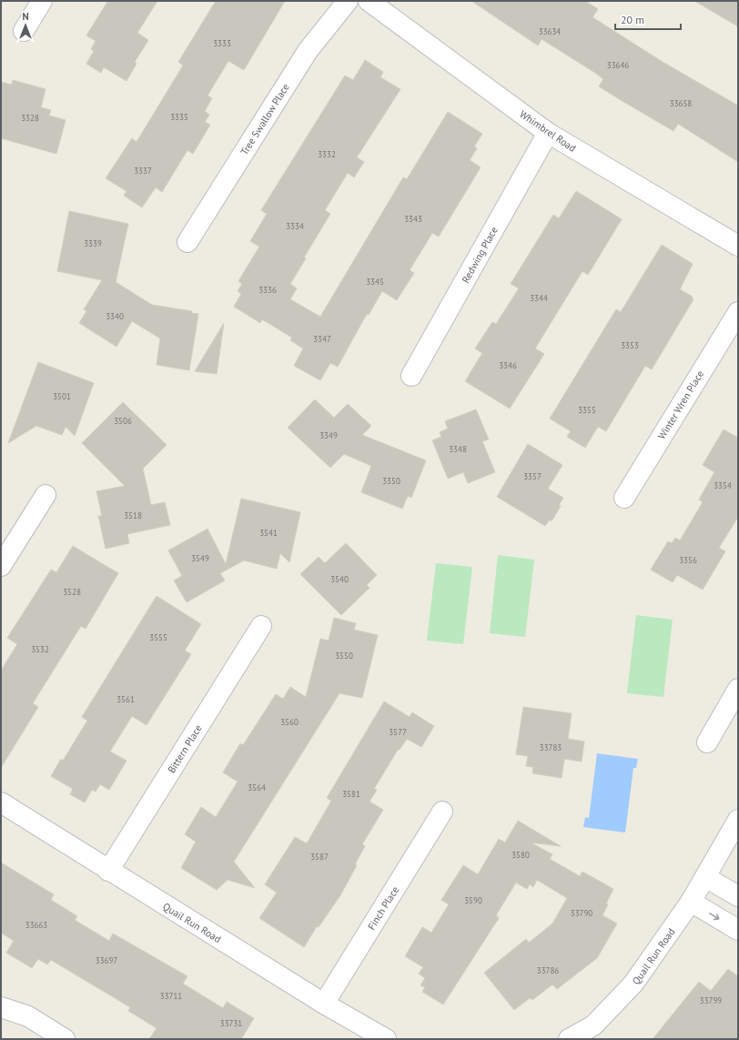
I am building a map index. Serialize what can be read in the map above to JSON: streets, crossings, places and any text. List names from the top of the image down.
{
  "streets": {
    "street": [
      "Tree Swallow Place",
      "Whimbrel Road",
      "Redwing Place",
      "Winter Wren Place",
      "Bittern Place",
      "Finch Place",
      "Quail Run Road"
    ]
  },
  "crossings": [
    ["Whimbrel Road", "Redwing Place"],
    ["Bittern Place", "Quail Run Road"],
    ["Finch Place", "Quail Run Road"]
  ],
  "house_numbers": [
    "33634",
    "3333",
    "33646",
    "33658",
    "3335",
    "3328",
    "3332",
    "3337",
    "3343",
    "3334",
    "3339",
    "3345",
    "3336",
    "3344",
    "3340",
    "3347",
    "3353",
    "3346",
    "3501",
    "3355",
    "3506",
    "3349",
    "3348",
    "3357",
    "3350",
    "3354",
    "3518",
    "3541",
    "3549",
    "3356",
    "3540",
    "3528",
    "3555",
    "3532",
    "3550",
    "3561",
    "3560",
    "3577",
    "33783",
    "3564",
    "3581",
    "3580",
    "3587",
    "3590",
    "33790",
    "33663",
    "33697",
    "33786",
    "33711",
    "33799",
    "33731"
  ],
  "scale_bar": "20 m",
  "north": "top"
}
